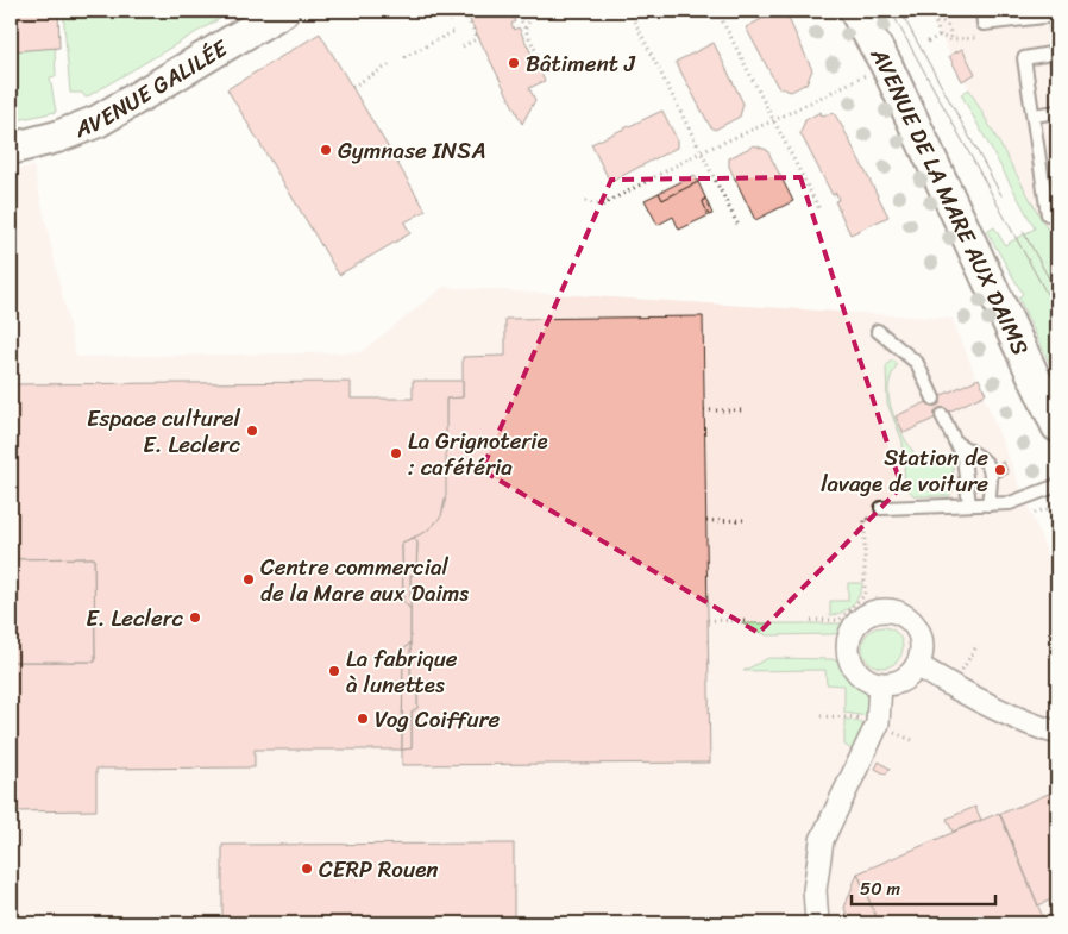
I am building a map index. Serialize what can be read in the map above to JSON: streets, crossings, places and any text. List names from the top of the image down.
{
  "streets": {
    "street": ["AVENUE GALILÉE", "AVENUE DE LA MARE AUX DAIMS"]
  },
  "places": [
    "Bâtiment J",
    "Gymnase INSA",
    "Espace culturel E. Leclerc",
    "La Grignoterie : cafétéria",
    "Station de lavage de voiture",
    "Centre commercial de la Mare aux Daims",
    "E. Leclerc",
    "La fabrique à lunettes",
    "Vog Coiffure",
    "CERP Rouen"
  ],
  "scale_bar": "50 m"
}
